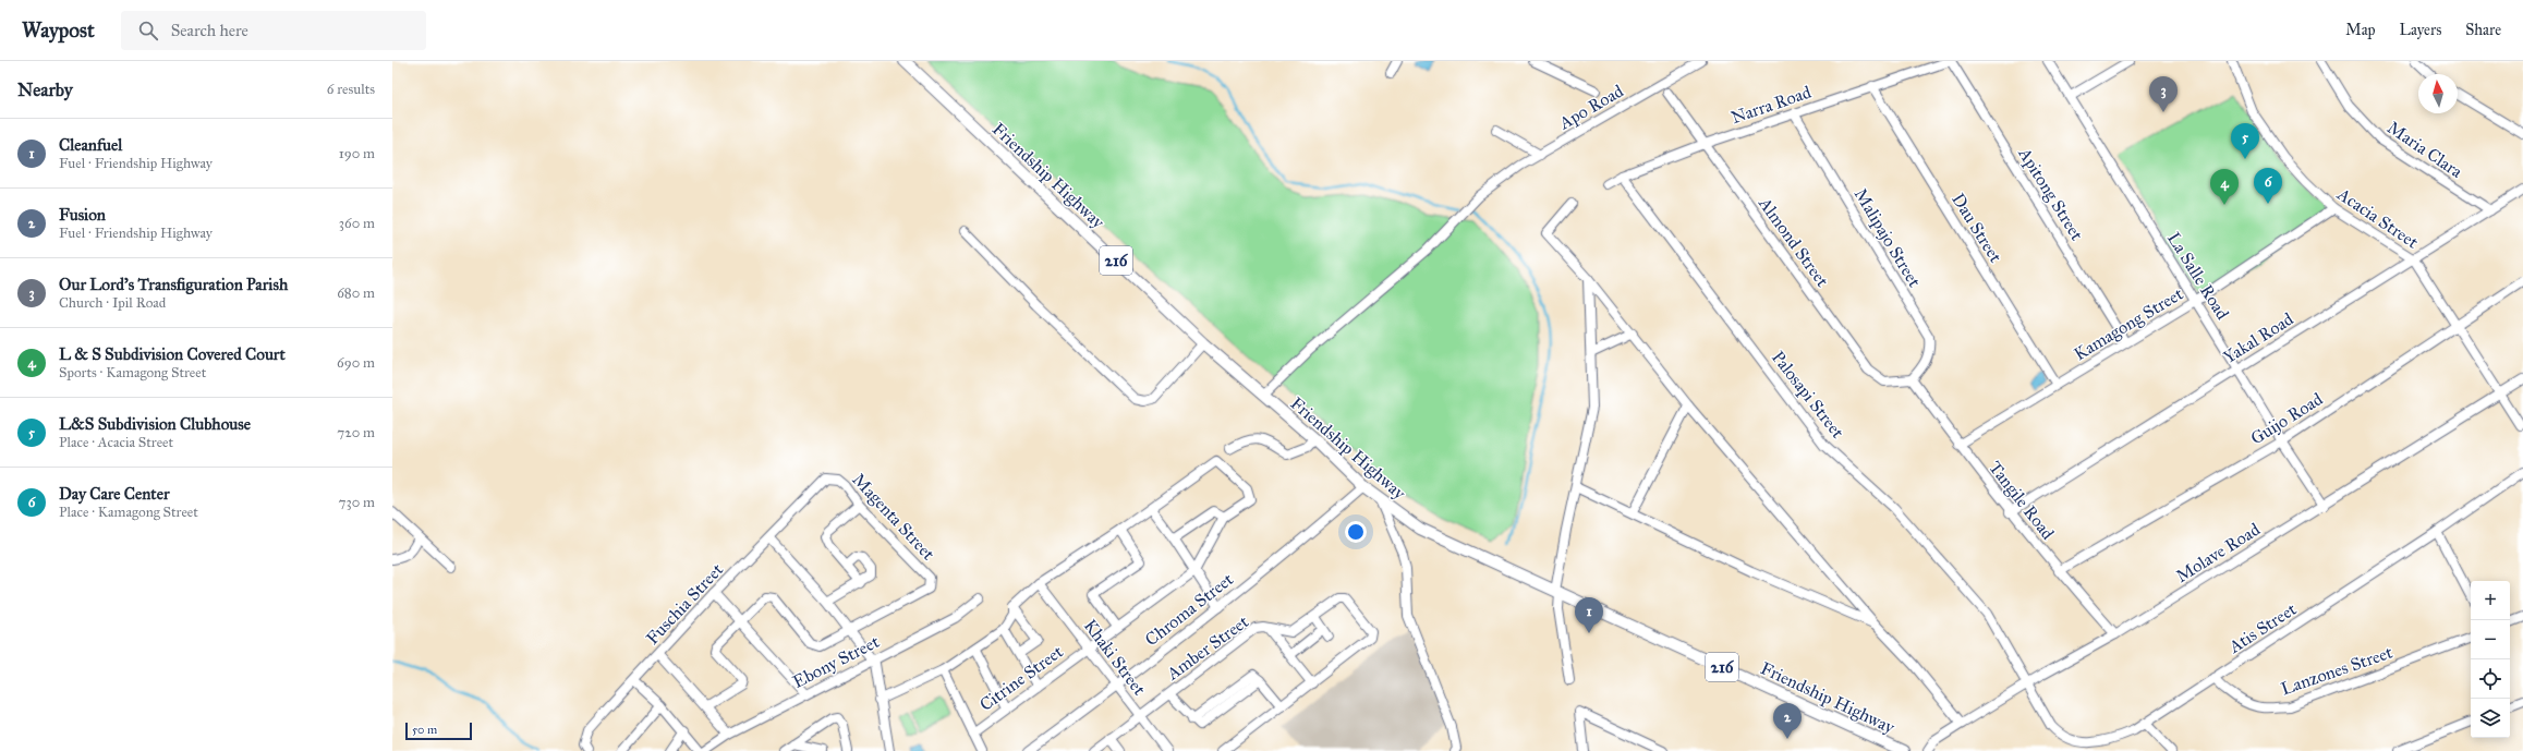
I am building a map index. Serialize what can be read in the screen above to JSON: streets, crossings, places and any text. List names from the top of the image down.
{
  "streets": {
    "main road": ["Friendship Highway", "216"],
    "street": [
      "Narra Road",
      "Apo Road",
      "Maria Clara",
      "Apitong Street",
      "Acacia Street",
      "Dau Street",
      "Malipajo Street",
      "Almond Street",
      "La Salle Road",
      "Kamagong Street",
      "Yakal Road",
      "Palosapi Street",
      "Guijo Road",
      "Tangile Road",
      "Magenta Street",
      "Molave Road",
      "Fuschia Street",
      "Chroma Street",
      "Atis Street",
      "Amber Street",
      "Khaki Street",
      "Ebony Street",
      "Lanzones Street",
      "Citrine Street"
    ]
  },
  "crossings": [
    ["Narra Road", "Apitong Street"],
    ["Narra Road", "Dau Street"],
    ["Narra Road", "Malipajo Street"],
    ["Narra Road", "Almond Street"],
    ["Narra Road", "Palosapi Street"],
    ["Apo Road", "Friendship Highway"],
    ["Maria Clara", "Yakal Road"],
    ["Friendship Highway", "Chroma Street"],
    ["Apitong Street", "Kamagong Street"],
    ["Acacia Street", "Kamagong Street"],
    ["Acacia Street", "Yakal Road"],
    ["Acacia Street", "Guijo Road"],
    ["Acacia Street", "Molave Road"],
    ["Dau Street", "Kamagong Street"],
    ["Malipajo Street", "Almond Street"],
    ["Malipajo Street", "Tangile Road"],
    ["Almond Street", "Tangile Road"],
    ["La Salle Road", "Kamagong Street"],
    ["La Salle Road", "Yakal Road"],
    ["La Salle Road", "Guijo Road"],
    ["La Salle Road", "Molave Road"],
    ["Kamagong Street", "Tangile Road"],
    ["Yakal Road", "Tangile Road"],
    ["Palosapi Street", "Molave Road"],
    ["Palosapi Street", "Atis Street"],
    ["Guijo Road", "Tangile Road"],
    ["Tangile Road", "Molave Road"],
    ["Magenta Street", "Fuschia Street"],
    ["Molave Road", "Atis Street"],
    ["Chroma Street", "Khaki Street"],
    ["Atis Street", "Lanzones Street"],
    ["Amber Street", "Khaki Street"],
    ["Khaki Street", "Citrine Street"]
  ],
  "scale_bar": "50 m",
  "north": "top",
  "page": {
    "header": "Waypost",
    "search": "Search here",
    "nav": ["Map", "Layers", "Share"],
    "heading": ["Nearby", "6 results"],
    "pins": [
      "3",
      "5",
      "6",
      "4",
      "1",
      "2"
    ],
    "list": [
      {
        "mark": "1",
        "name": "Cleanfuel",
        "note": "Fuel · Friendship Highway",
        "value": "190 m"
      },
      {
        "mark": "2",
        "name": "Fusion",
        "note": "Fuel · Friendship Highway",
        "value": "360 m"
      },
      {
        "mark": "3",
        "name": "Our Lord's Transfiguration Parish",
        "note": "Church · Ipil Road",
        "value": "680 m"
      },
      {
        "mark": "4",
        "name": "L & S Subdivision Covered Court",
        "note": "Sports · Kamagong Street",
        "value": "690 m"
      },
      {
        "mark": "5",
        "name": "L&S Subdivision Clubhouse",
        "note": "Place · Acacia Street",
        "value": "720 m"
      },
      {
        "mark": "6",
        "name": "Day Care Center",
        "note": "Place · Kamagong Street",
        "value": "730 m"
      }
    ],
    "map_buttons": ["+", "−"],
    "scale": "50 m"
  }
}
